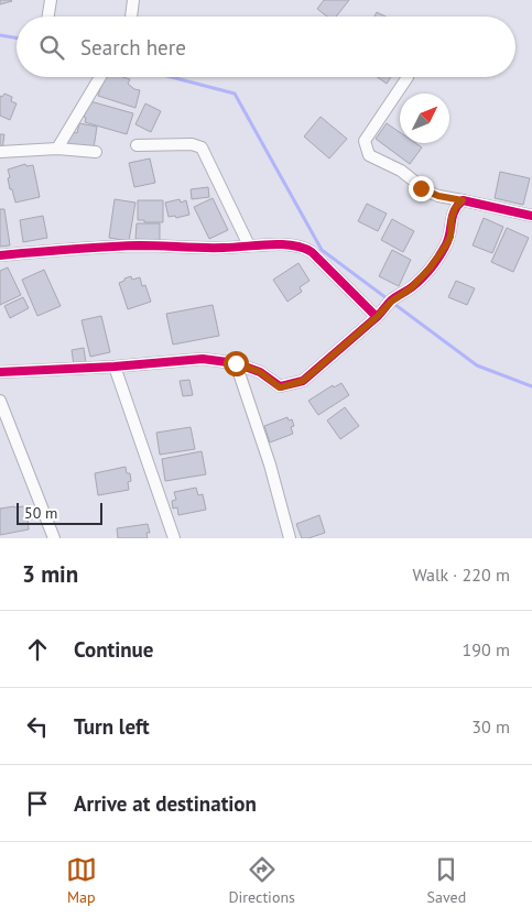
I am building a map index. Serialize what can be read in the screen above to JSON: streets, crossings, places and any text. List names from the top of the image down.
{
  "scale_bar": "50 m",
  "north": "top right",
  "page": {
    "search": "Search here",
    "scale": "50 m",
    "heading": ["3 min", "Walk · 220 m"],
    "list": [
      ["Continue", "190 m"],
      ["Turn left", "30 m"],
      "Arrive at destination"
    ],
    "nav": ["Map", "Directions", "Saved"]
  }
}
